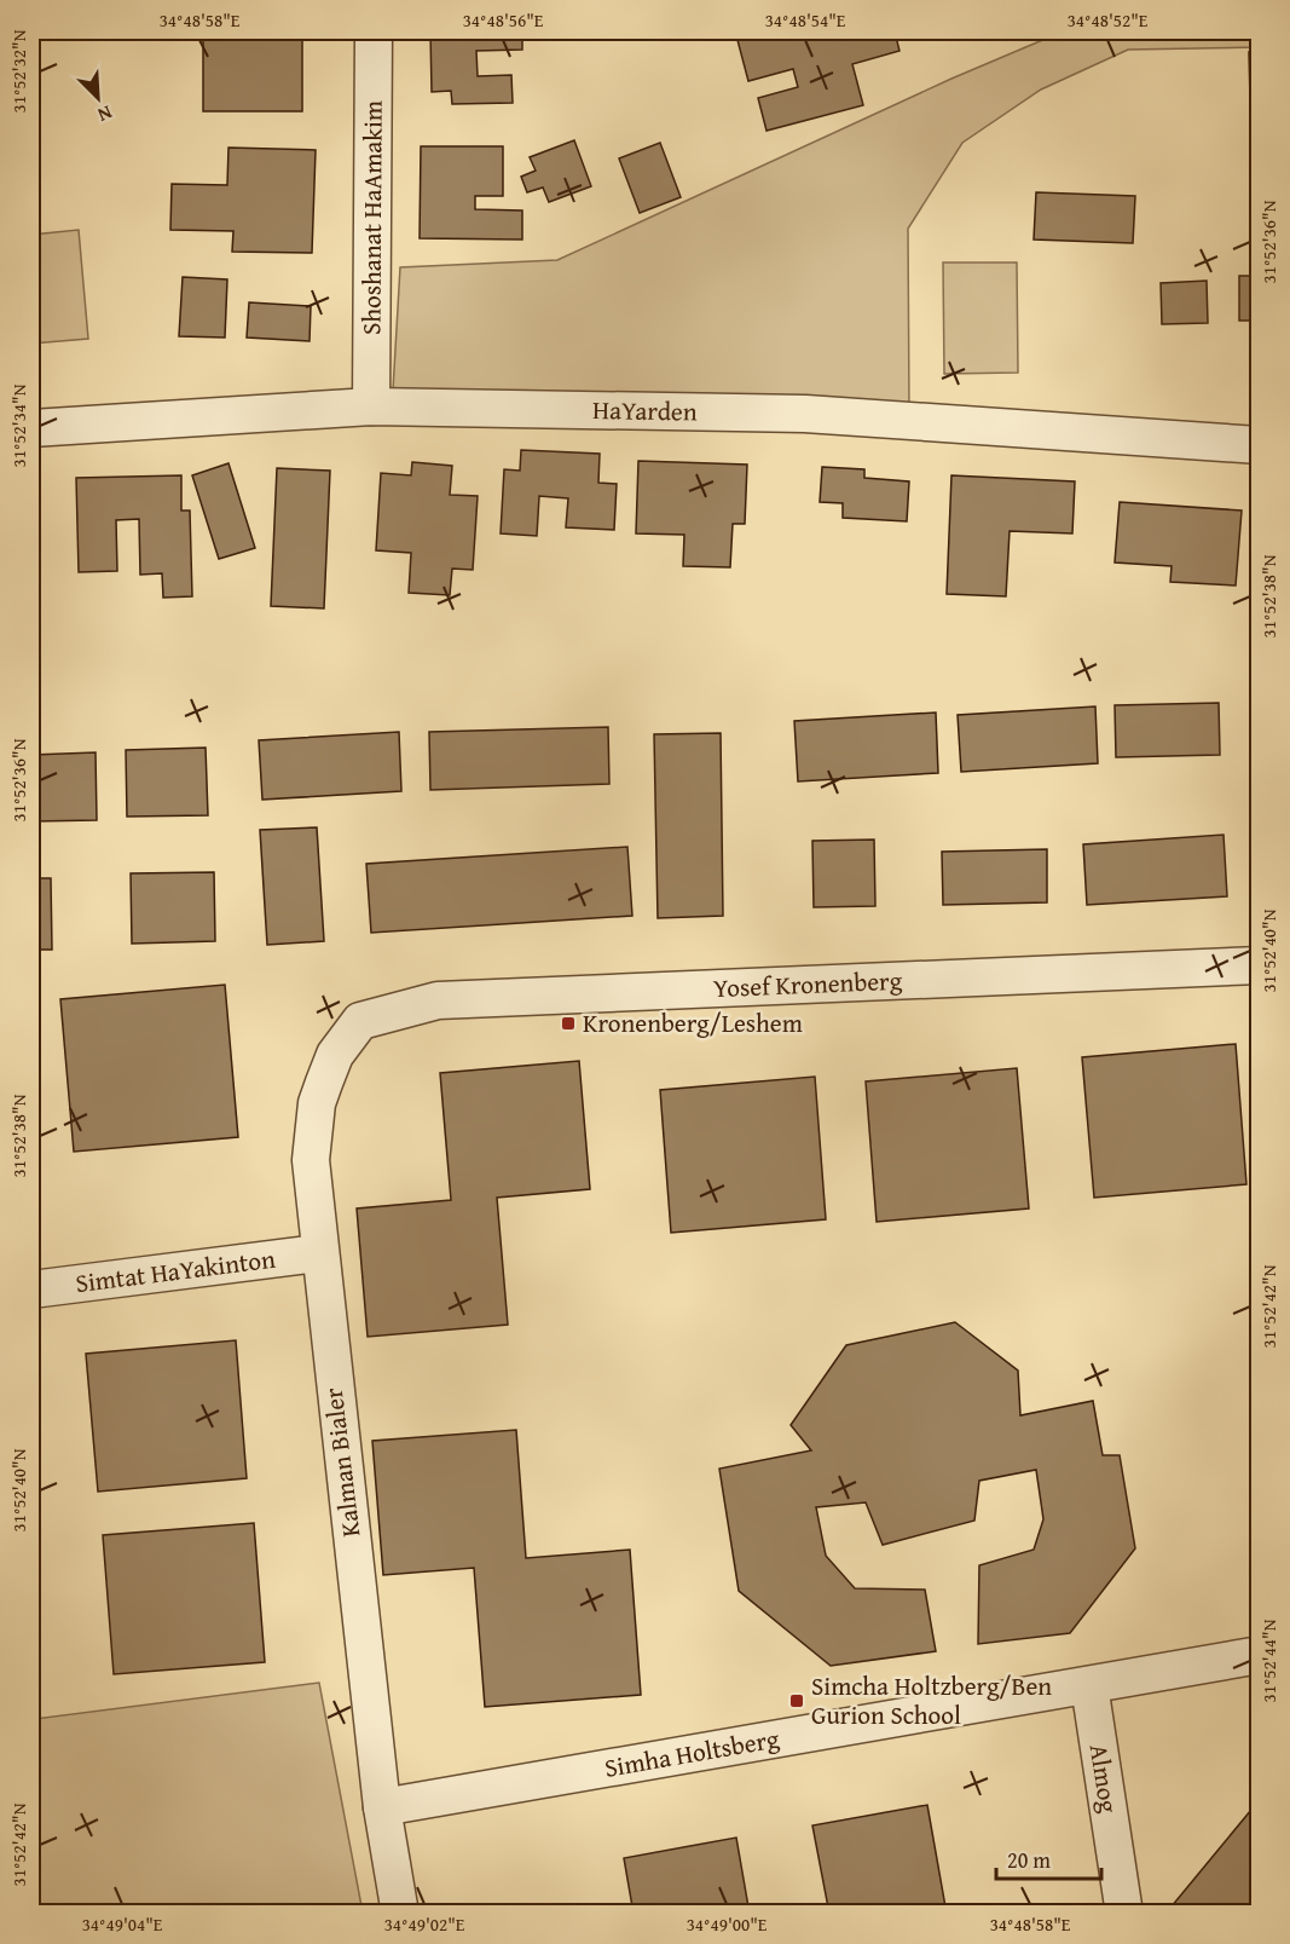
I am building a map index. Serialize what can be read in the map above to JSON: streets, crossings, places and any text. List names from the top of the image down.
{
  "streets": {
    "street": [
      "Shoshanat HaAmakim",
      "HaYarden",
      "Yosef Kronenberg",
      "Simtat HaYakinton",
      "Kalman Bialer",
      "Simha Holtsberg",
      "Almog"
    ]
  },
  "crossings": [
    ["Shoshanat HaAmakim", "HaYarden"],
    ["Yosef Kronenberg", "Kalman Bialer"],
    ["Simtat HaYakinton", "Kalman Bialer"],
    ["Kalman Bialer", "Simha Holtsberg"],
    ["Simha Holtsberg", "Almog"]
  ],
  "places": {
    "transit": ["Kronenberg/Leshem", "Simcha Holtzberg/Ben Gurion School"]
  },
  "scale_bar": "20 m",
  "north": "bottom right",
  "coordinates": [
    "34°48'58\"E",
    "34°48'56\"E",
    "34°48'54\"E",
    "34°48'52\"E",
    "31°52'32\"N",
    "31°52'36\"N",
    "31°52'34\"N",
    "31°52'38\"N",
    "31°52'40\"N",
    "31°52'42\"N",
    "31°52'44\"N",
    "34°49'04\"E",
    "34°49'02\"E",
    "34°49'00\"E"
  ]
}
